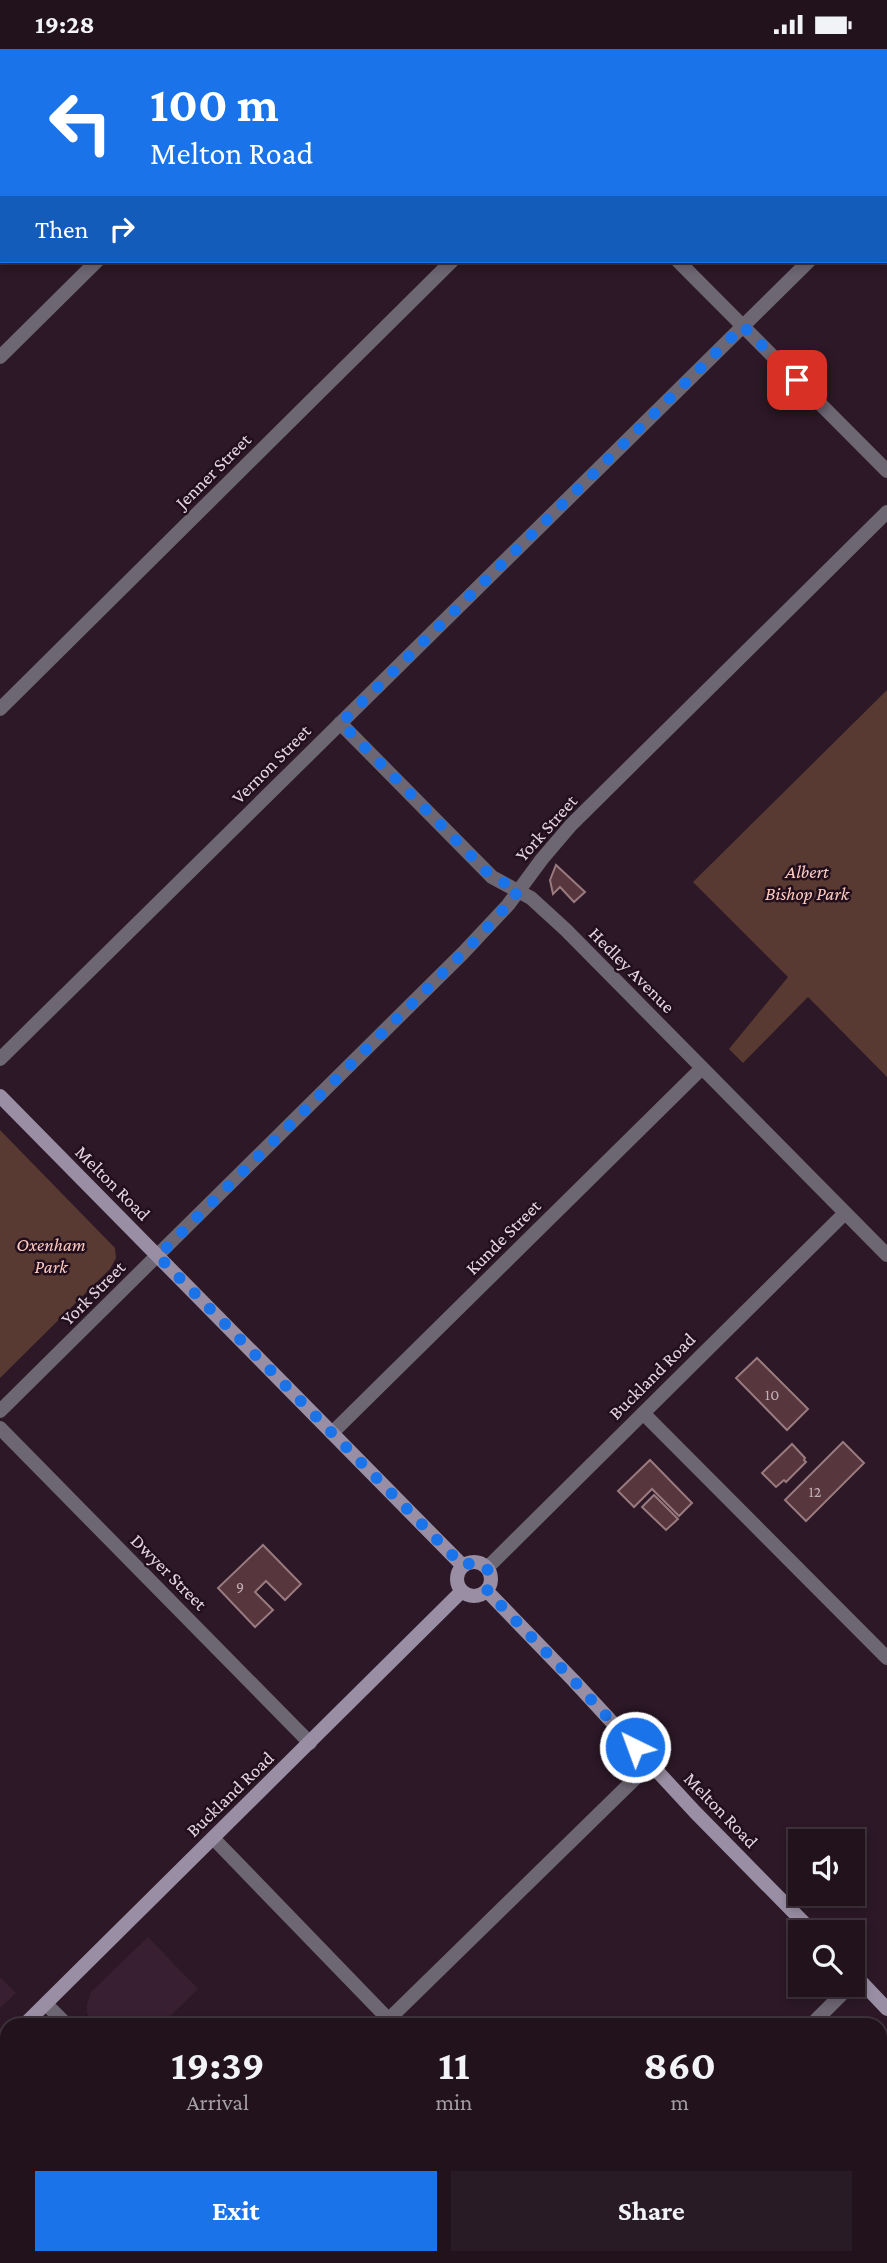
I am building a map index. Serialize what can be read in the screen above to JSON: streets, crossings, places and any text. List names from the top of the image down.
{
  "streets": {
    "street": [
      "Jenner Street",
      "Vernon Street",
      "York Street",
      "Hedley Avenue",
      "Melton Road",
      "Kunde Street",
      "Buckland Road",
      "Dwyer Street"
    ]
  },
  "crossings": [
    ["Vernon Street", "Hedley Avenue"],
    ["York Street", "Hedley Avenue"],
    ["York Street", "Melton Road"],
    ["Hedley Avenue", "Kunde Street"],
    ["Hedley Avenue", "Buckland Road"],
    ["Melton Road", "Kunde Street"],
    ["Melton Road", "Buckland Road"],
    ["Buckland Road", "Dwyer Street"]
  ],
  "parks": ["Albert Bishop Park", "Oxenham Park"],
  "house_numbers": ["10", "12", "9"],
  "page": {
    "status": "19:28",
    "turn": ["100 m", "Melton Road"],
    "then": "Then",
    "eta": [
      "19:39",
      "Arrival",
      "11",
      "min",
      "860",
      "m"
    ],
    "buttons": ["Exit", "Share"]
  }
}
